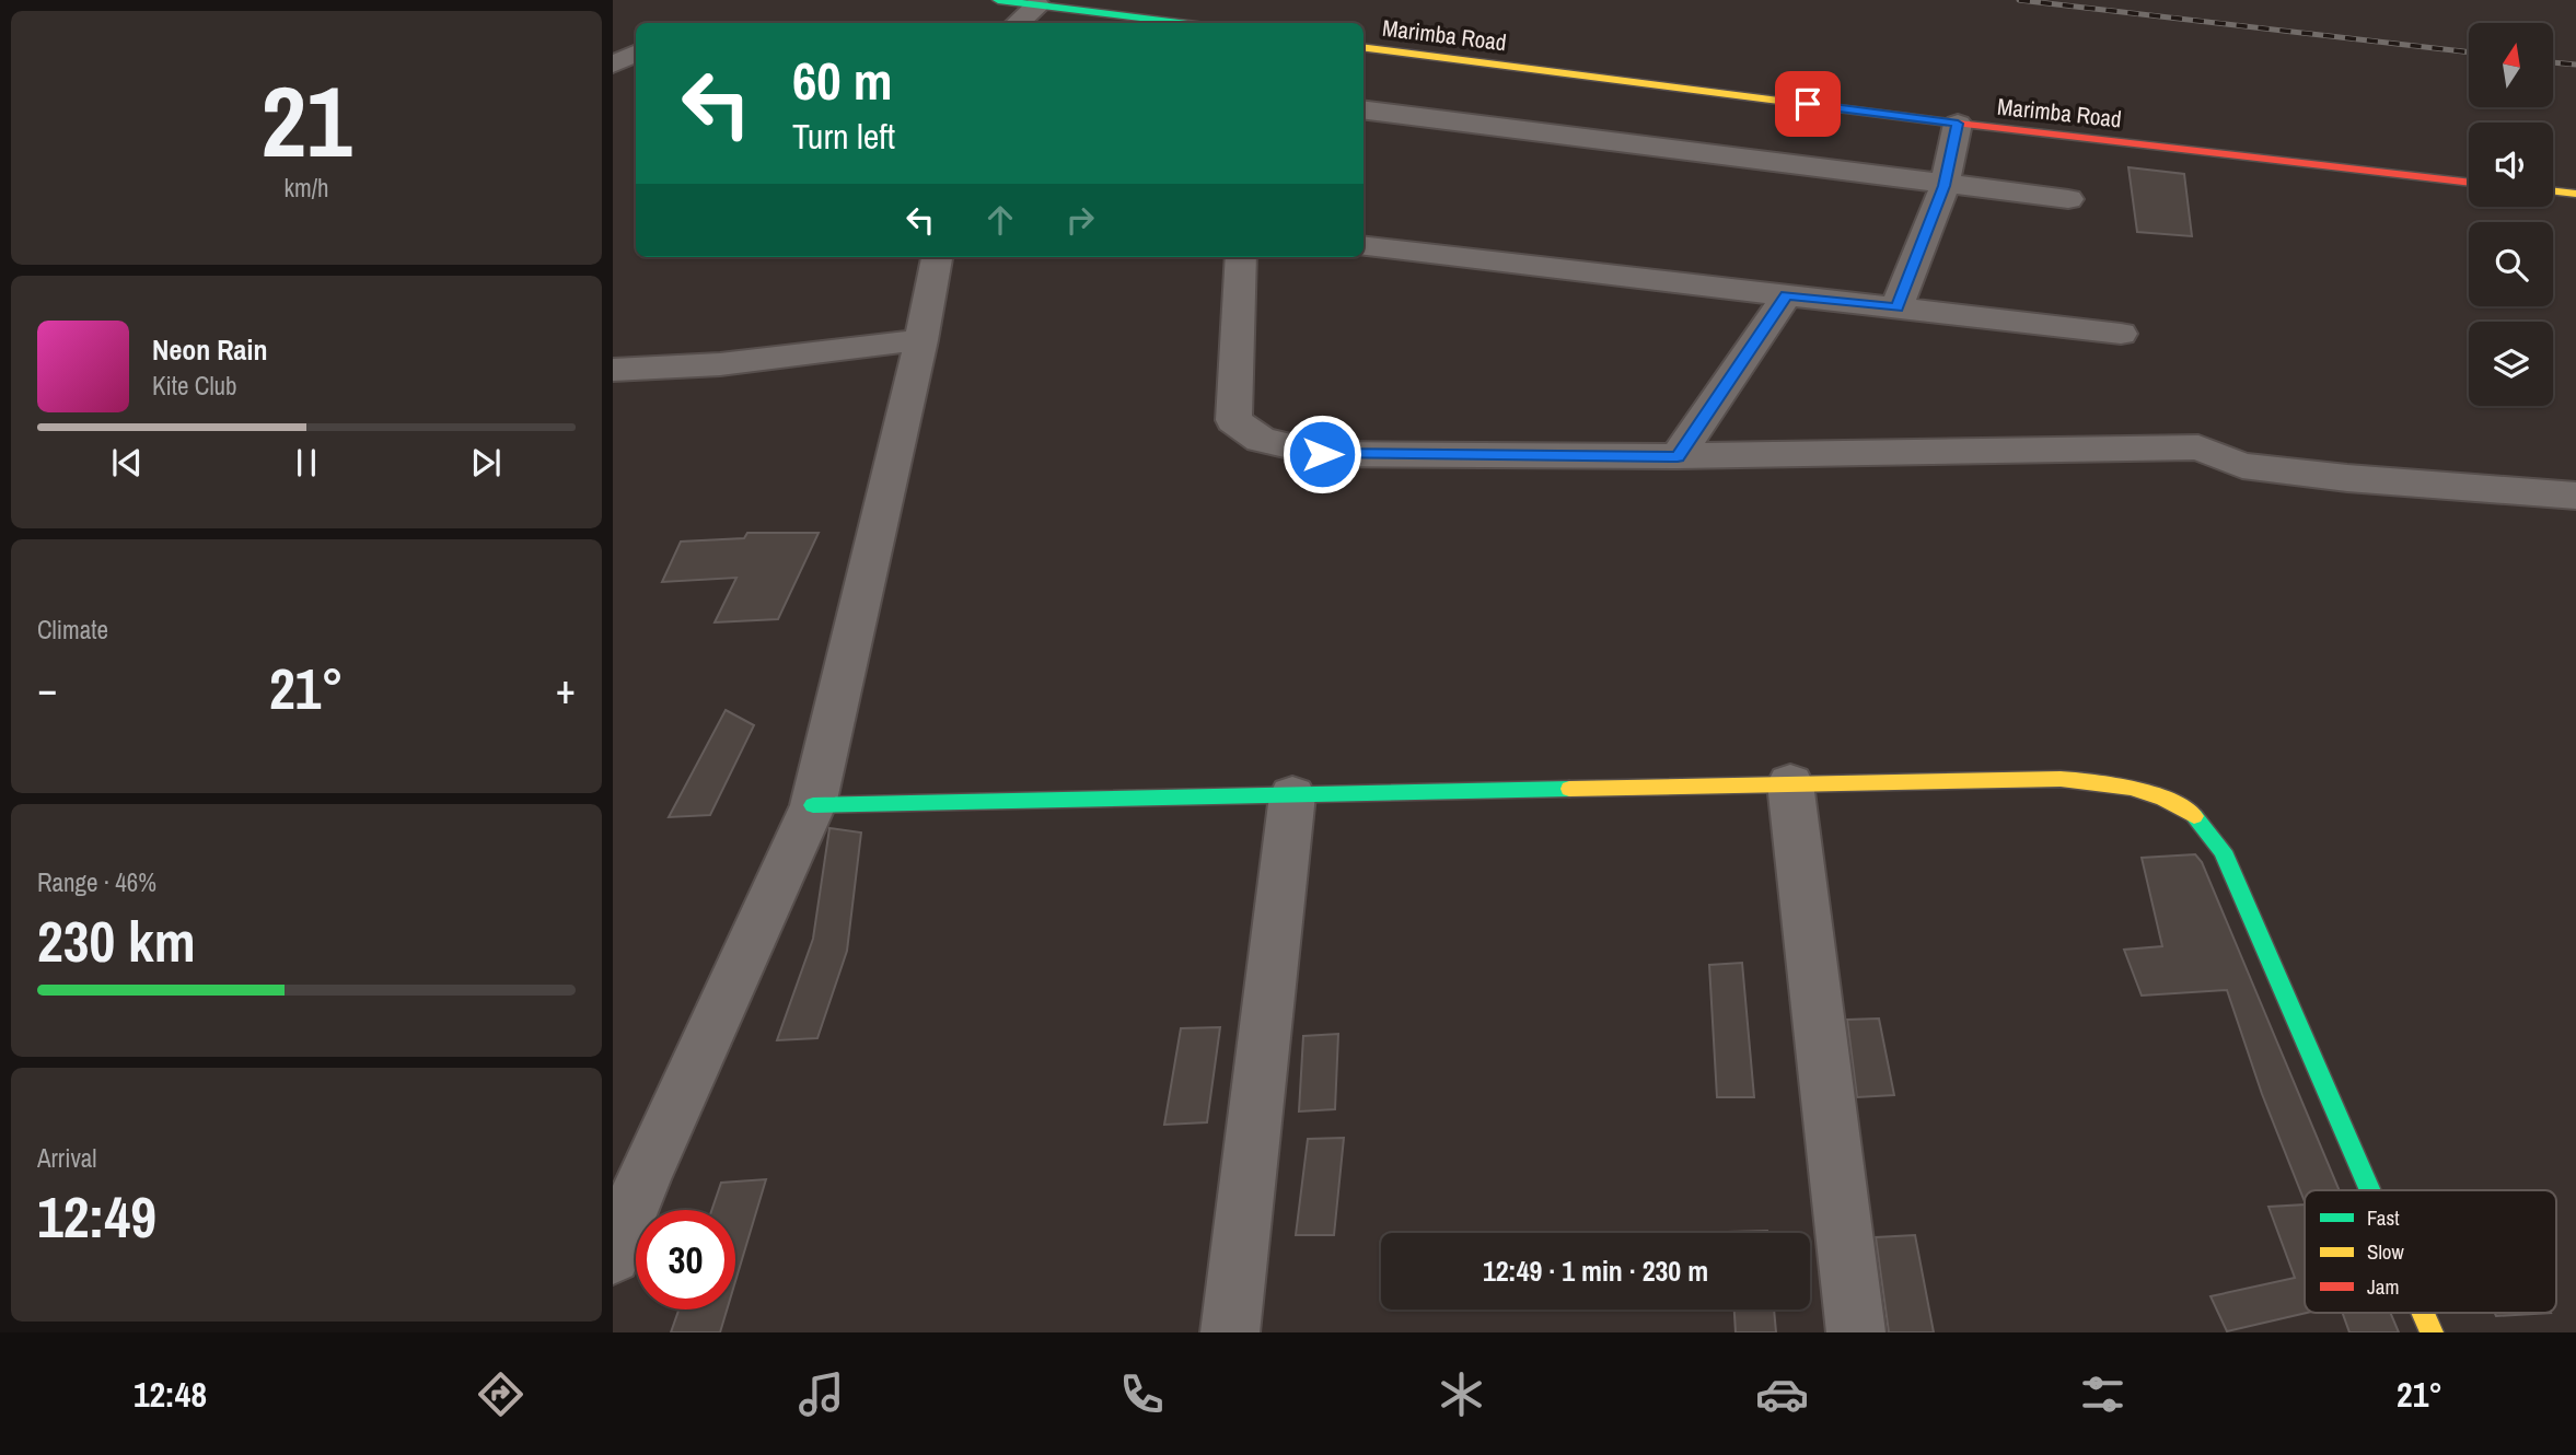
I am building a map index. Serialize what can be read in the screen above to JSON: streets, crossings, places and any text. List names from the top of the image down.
{
  "streets": {
    "street": ["Marimba Road"]
  },
  "legend": ["Fast", "Slow", "Jam"],
  "north": "top",
  "page": {
    "tile": [
      ["21", "km/h"],
      "Climate",
      ["Range · 46%", "230 km"],
      ["Arrival", "12:49"]
    ],
    "turn": ["60 m", "Turn left"],
    "song": ["Neon Rain", "Kite Club"],
    "heat": ["−", "21°", "+"],
    "limit": "30",
    "trip": "12:49 · 1 min · 230 m",
    "tabs": ["12:48", "21°"]
  }
}
